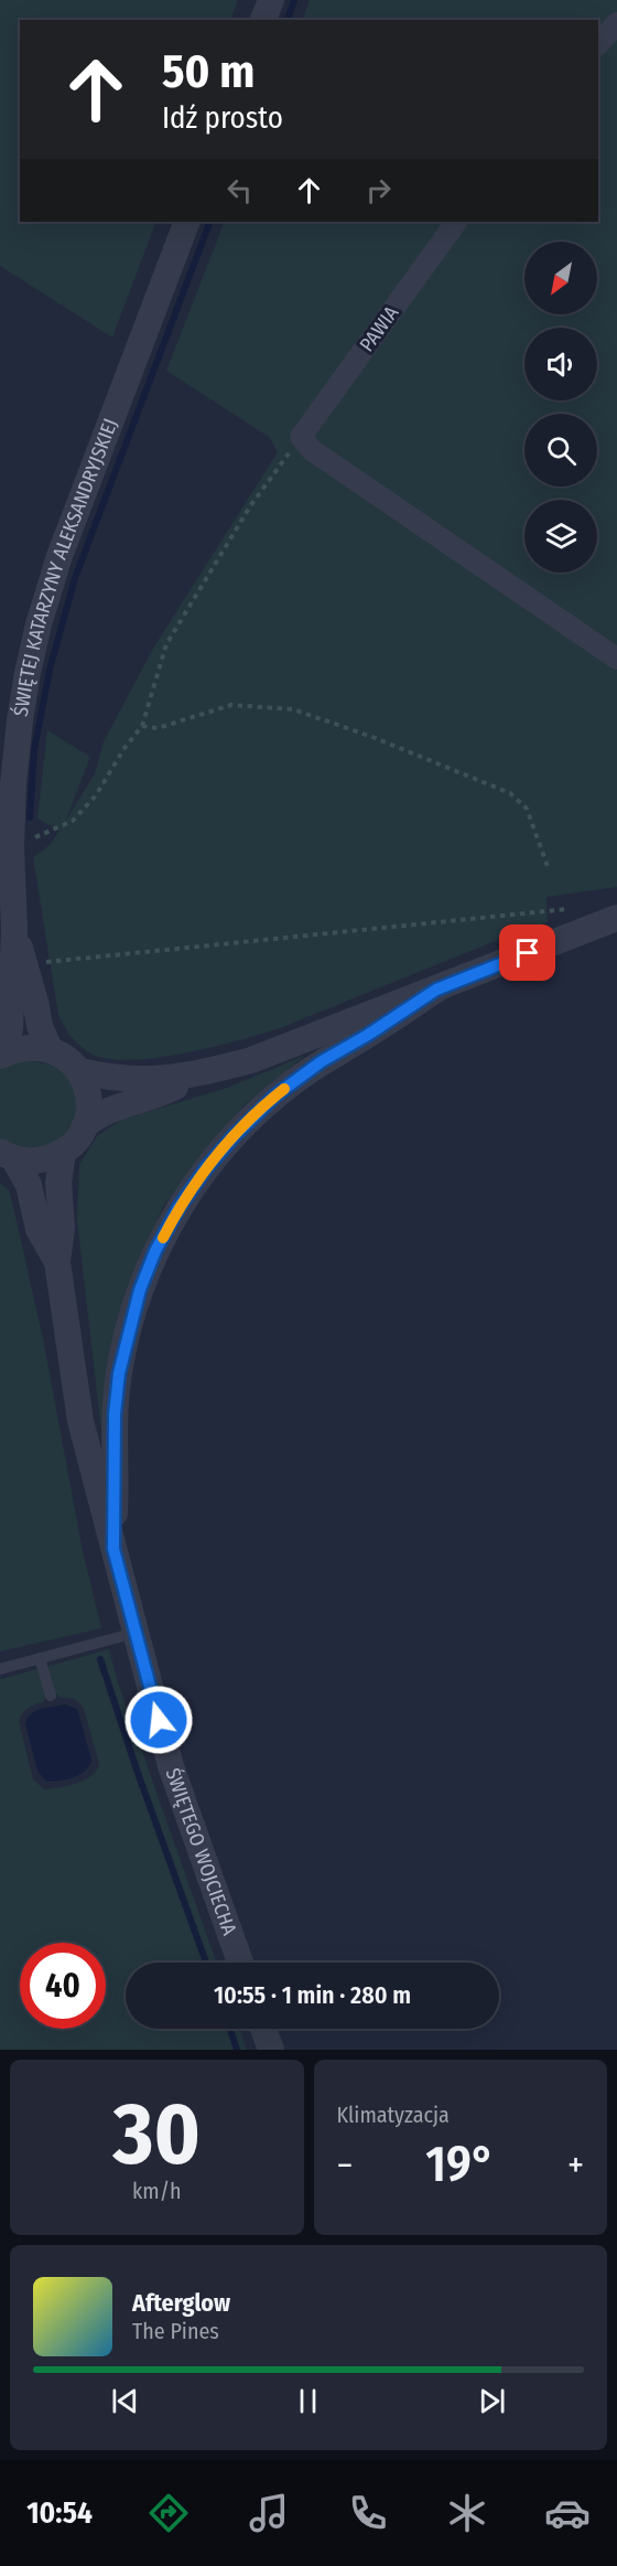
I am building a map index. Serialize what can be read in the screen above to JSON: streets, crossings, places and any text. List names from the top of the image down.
{
  "streets": {
    "street": ["PAWIA", "ŚWIĘTEJ KATARZYNY ALEKSANDRYJSKIEJ", "ŚWIĘTEGO WOJCIECHA"]
  },
  "north": "bottom left",
  "page": {
    "turn": ["50 m", "Idź prosto"],
    "limit": "40",
    "trip": "10:55 · 1 min · 280 m",
    "tile": [
      ["30", "km/h"],
      "Klimatyzacja"
    ],
    "heat": ["−", "19°", "+"],
    "song": ["Afterglow", "The Pines"],
    "tabs": "10:54"
  }
}
